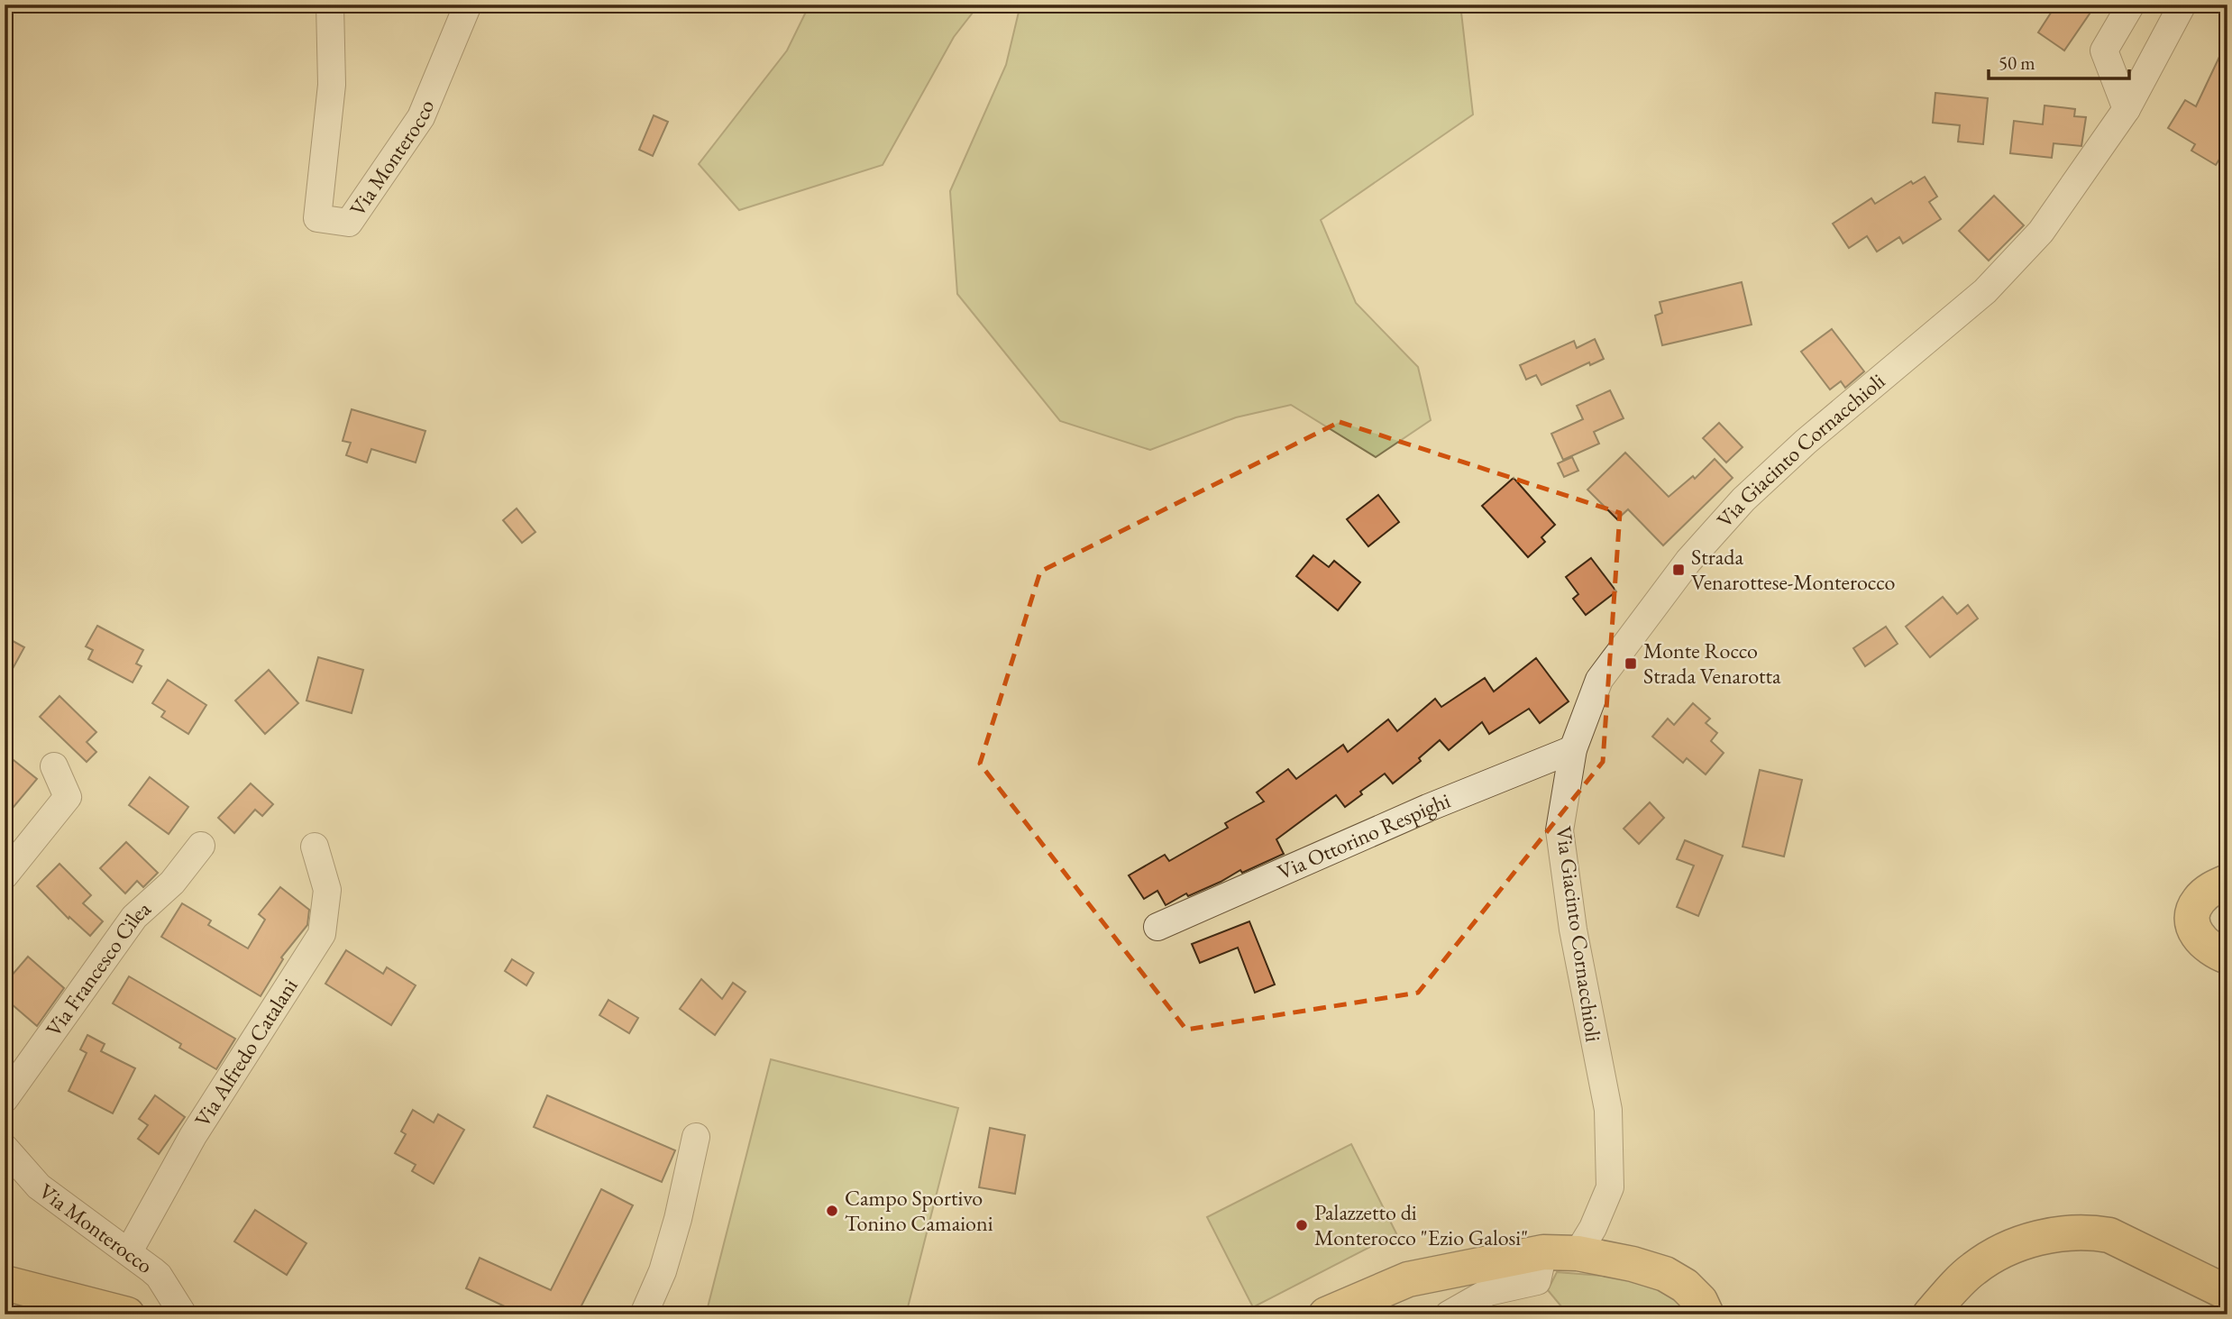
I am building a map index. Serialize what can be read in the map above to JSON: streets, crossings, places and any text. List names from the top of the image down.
{
  "streets": {
    "street": [
      "Via Monterocco",
      "Via Giacinto Cornacchioli",
      "Via Ottorino Respighi",
      "Via Francesco Cilea",
      "Via Alfredo Catalani"
    ]
  },
  "crossings": [
    ["Via Monterocco", "Via Alfredo Catalani"],
    ["Via Giacinto Cornacchioli", "Via Ottorino Respighi"]
  ],
  "places": {
    "transit": ["Strada Venarottese-Monterocco", "Monte Rocco Strada Venarotta"],
    "other": ["Campo Sportivo Tonino Camaioni", "Palazzetto di Monterocco \"Ezio Galosi\""]
  },
  "scale_bar": "50 m"
}
